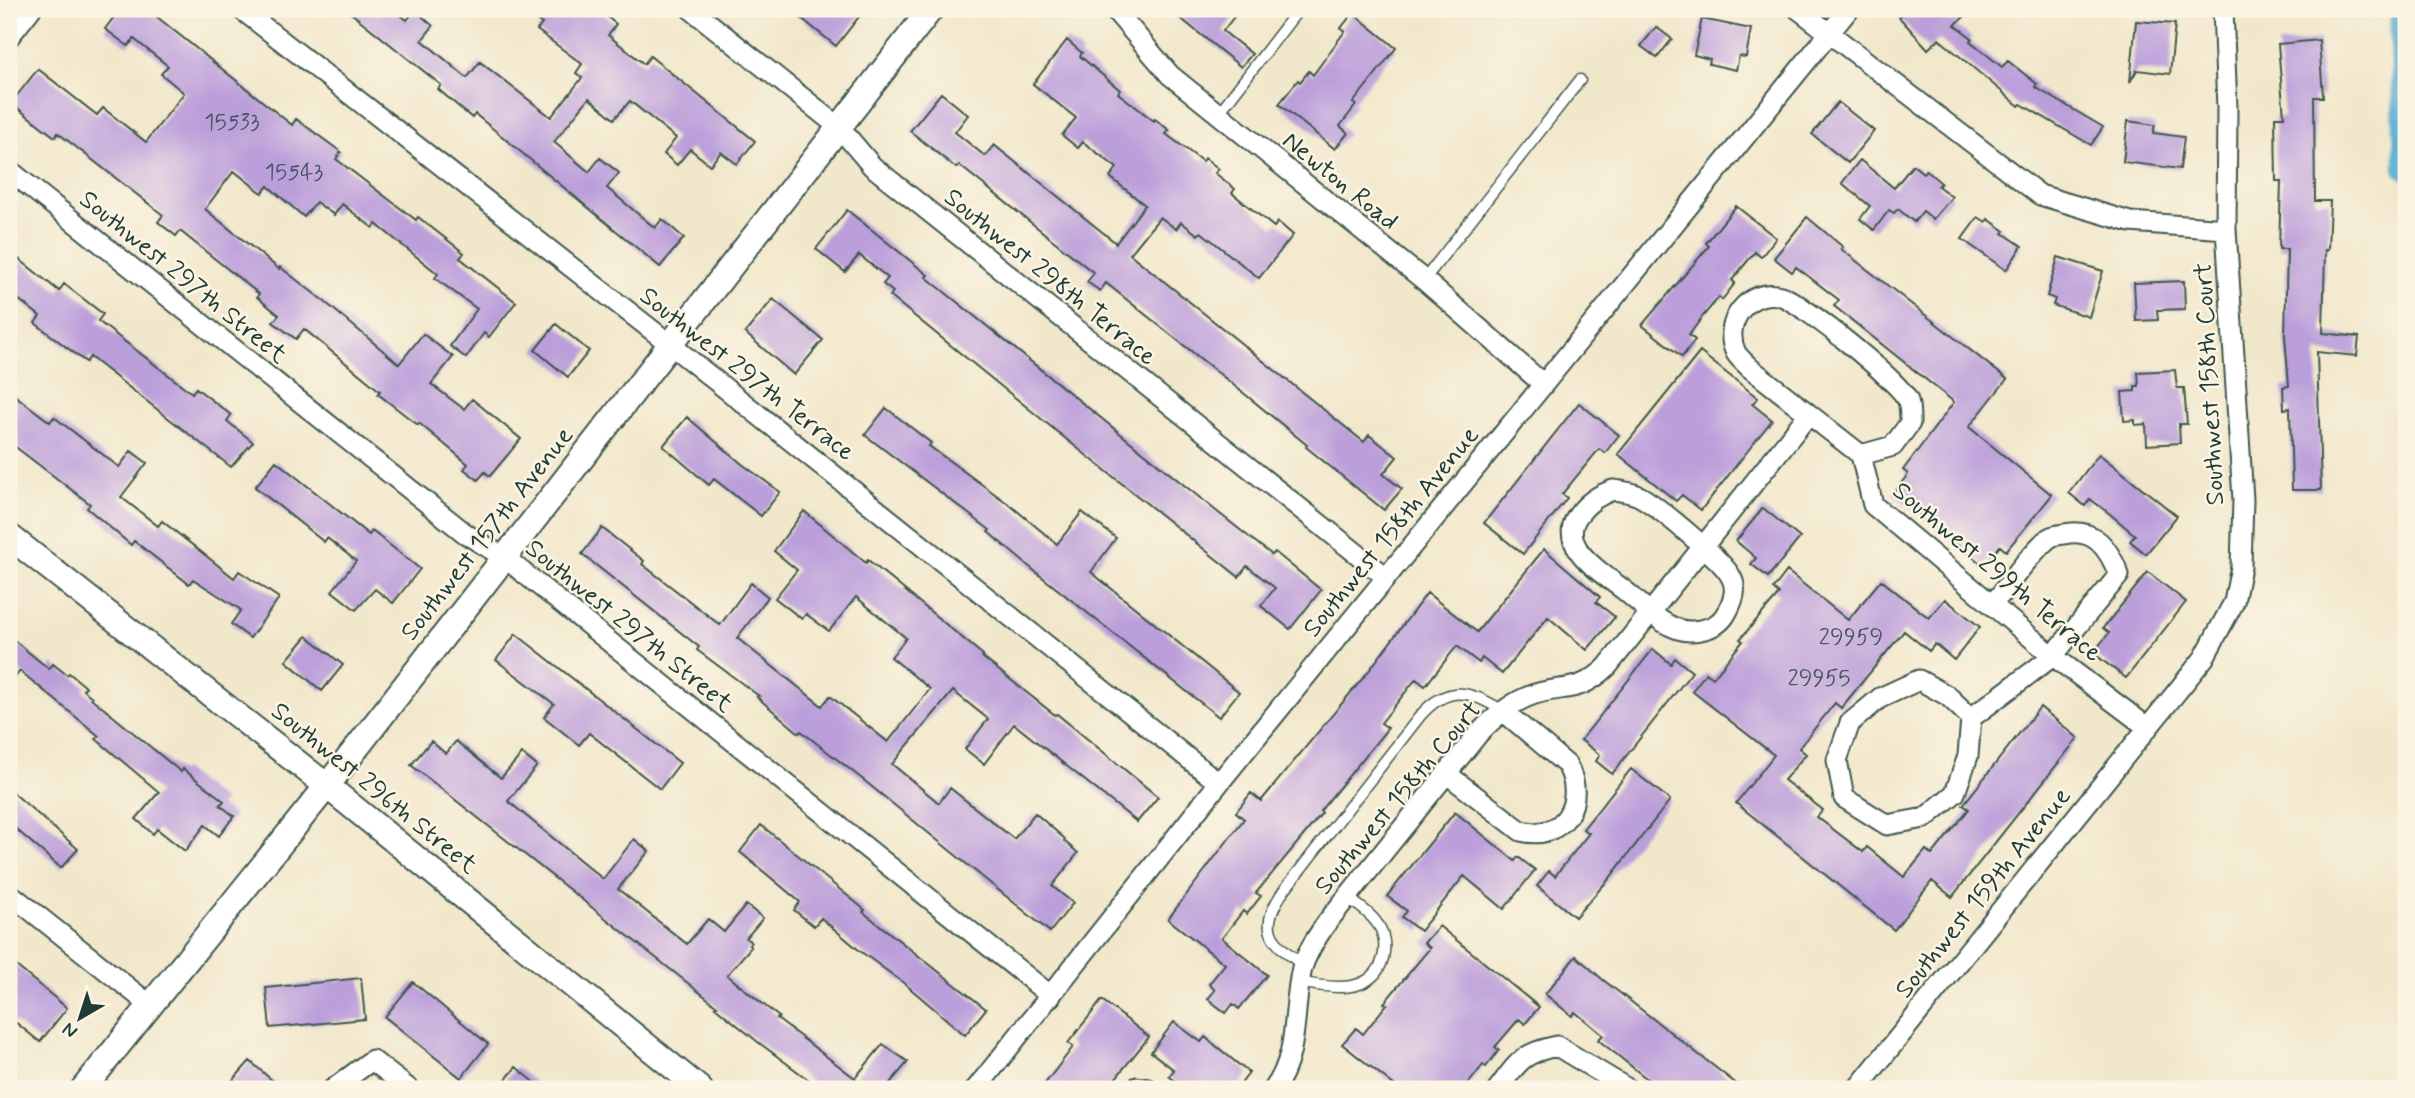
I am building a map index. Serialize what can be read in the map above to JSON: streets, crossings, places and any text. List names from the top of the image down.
{
  "streets": {
    "street": [
      "Newton Road",
      "Southwest 297th Street",
      "Southwest 298th Terrace",
      "Southwest 297th Terrace",
      "Southwest 158th Court",
      "Southwest 158th Avenue",
      "Southwest 157th Avenue",
      "Southwest 299th Terrace",
      "Southwest 296th Street",
      "Southwest 159th Avenue"
    ]
  },
  "crossings": [
    ["Newton Road", "Southwest 158th Avenue"],
    ["Southwest 297th Street", "Southwest 158th Avenue"],
    ["Southwest 297th Street", "Southwest 157th Avenue"],
    ["Southwest 298th Terrace", "Southwest 158th Avenue"],
    ["Southwest 298th Terrace", "Southwest 157th Avenue"],
    ["Southwest 297th Terrace", "Southwest 158th Avenue"],
    ["Southwest 297th Terrace", "Southwest 157th Avenue"],
    ["Southwest 158th Court", "Southwest 299th Terrace"],
    ["Southwest 158th Court", "Southwest 159th Avenue"],
    ["Southwest 157th Avenue", "Southwest 296th Street"],
    ["Southwest 299th Terrace", "Southwest 159th Avenue"]
  ],
  "house_numbers": [
    "15533",
    "15543",
    "29959",
    "29955"
  ],
  "north": "bottom left"
}
